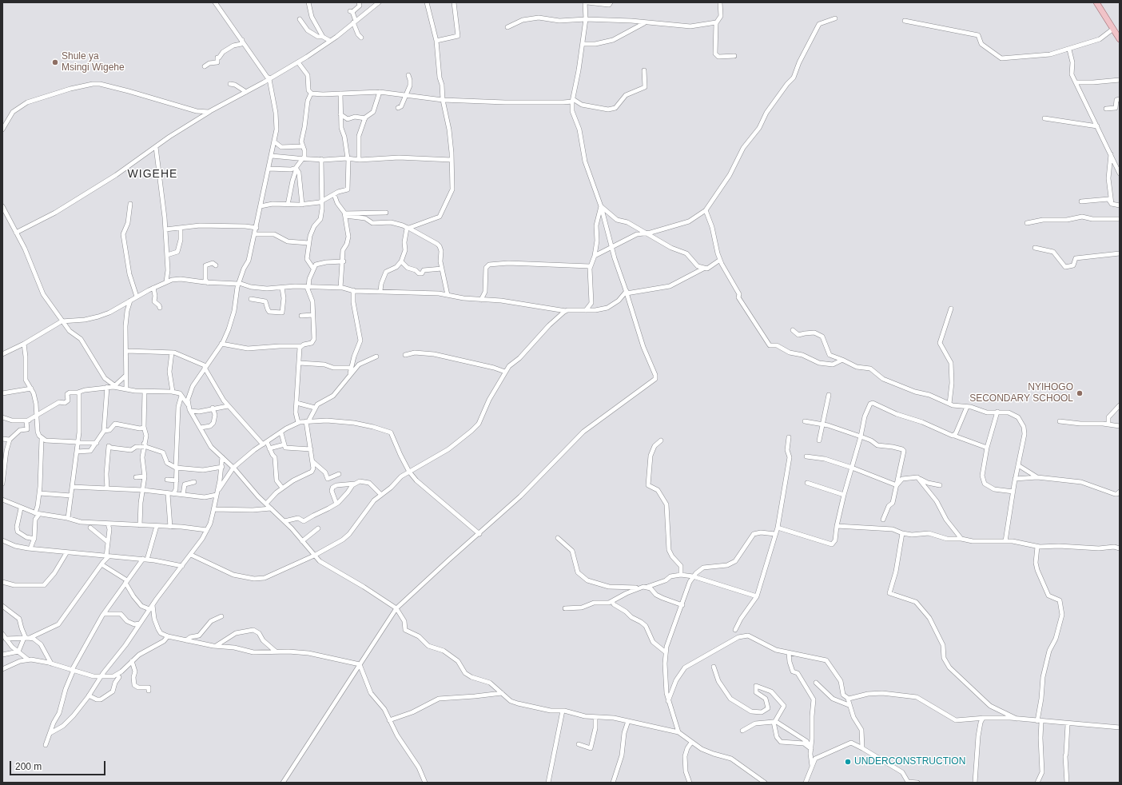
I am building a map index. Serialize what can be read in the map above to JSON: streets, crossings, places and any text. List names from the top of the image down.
{
  "districts": ["WIGEHE"],
  "places": ["Shule ya Msingi Wigehe", "NYIHOGO SECONDARY SCHOOL", "UNDERCONSTRUCTION"],
  "scale_bar": "200 m"
}
